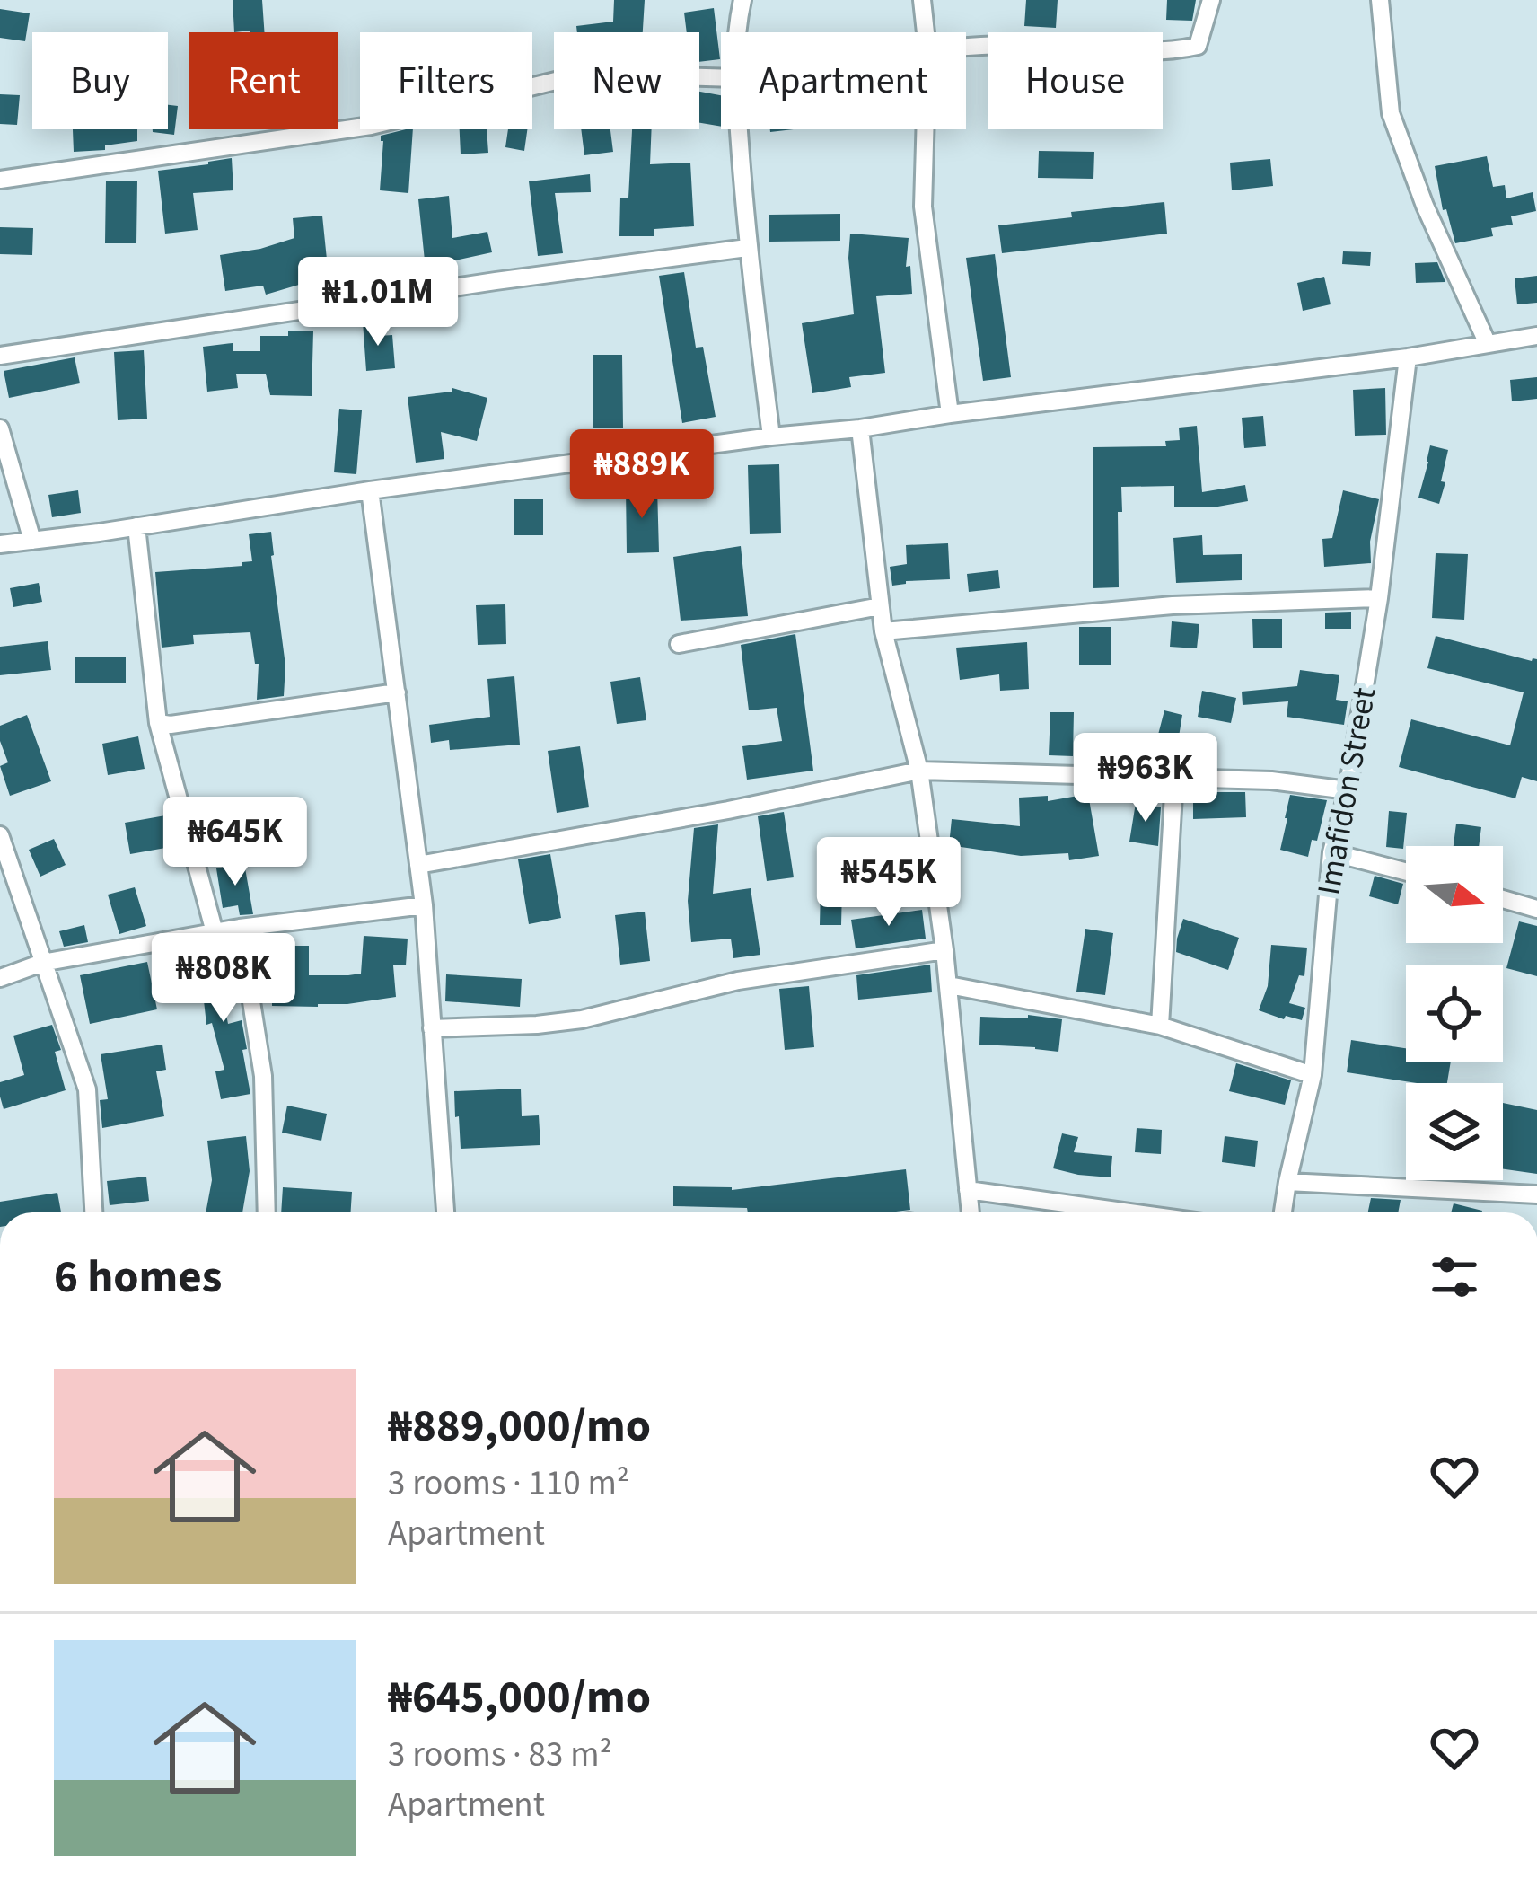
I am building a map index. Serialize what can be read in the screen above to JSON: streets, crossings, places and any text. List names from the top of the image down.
{
  "streets": {
    "street": ["Imafidon Street"]
  },
  "north": "right",
  "page": {
    "chip": [
      "Buy",
      "Rent",
      "Filters",
      "New",
      "Apartment",
      "House"
    ],
    "price": [
      "₦1.01M",
      "₦889K",
      "₦963K",
      "₦645K",
      "₦545K",
      "₦808K"
    ],
    "heading": "6 homes",
    "list": [
      {
        "name": "₦889,000/mo",
        "note": "3 rooms · 110 m² · Apartment"
      },
      {
        "name": "₦645,000/mo",
        "note": "3 rooms · 83 m² · Apartment"
      }
    ]
  }
}
